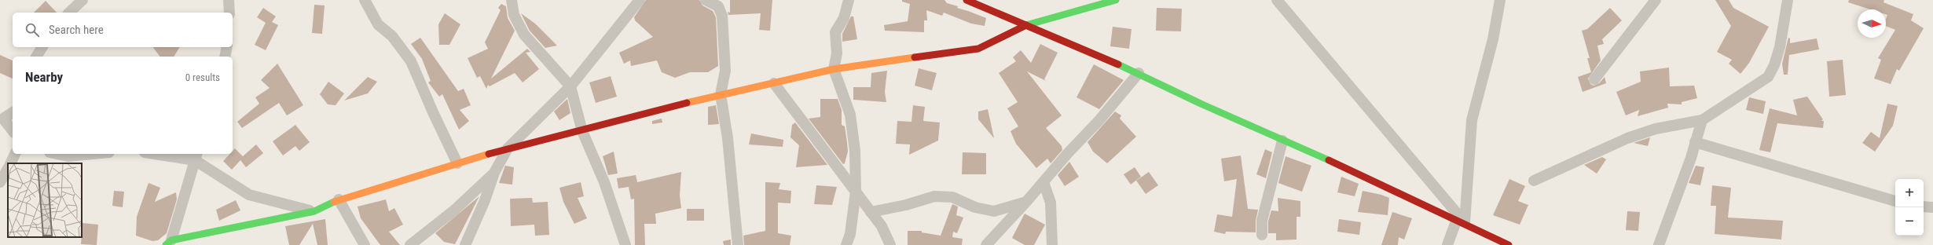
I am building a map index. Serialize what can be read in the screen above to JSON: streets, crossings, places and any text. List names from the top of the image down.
{
  "north": "right",
  "page": {
    "search": "Search here",
    "heading": ["Nearby", "0 results"],
    "map_buttons": ["+", "−"]
  }
}
